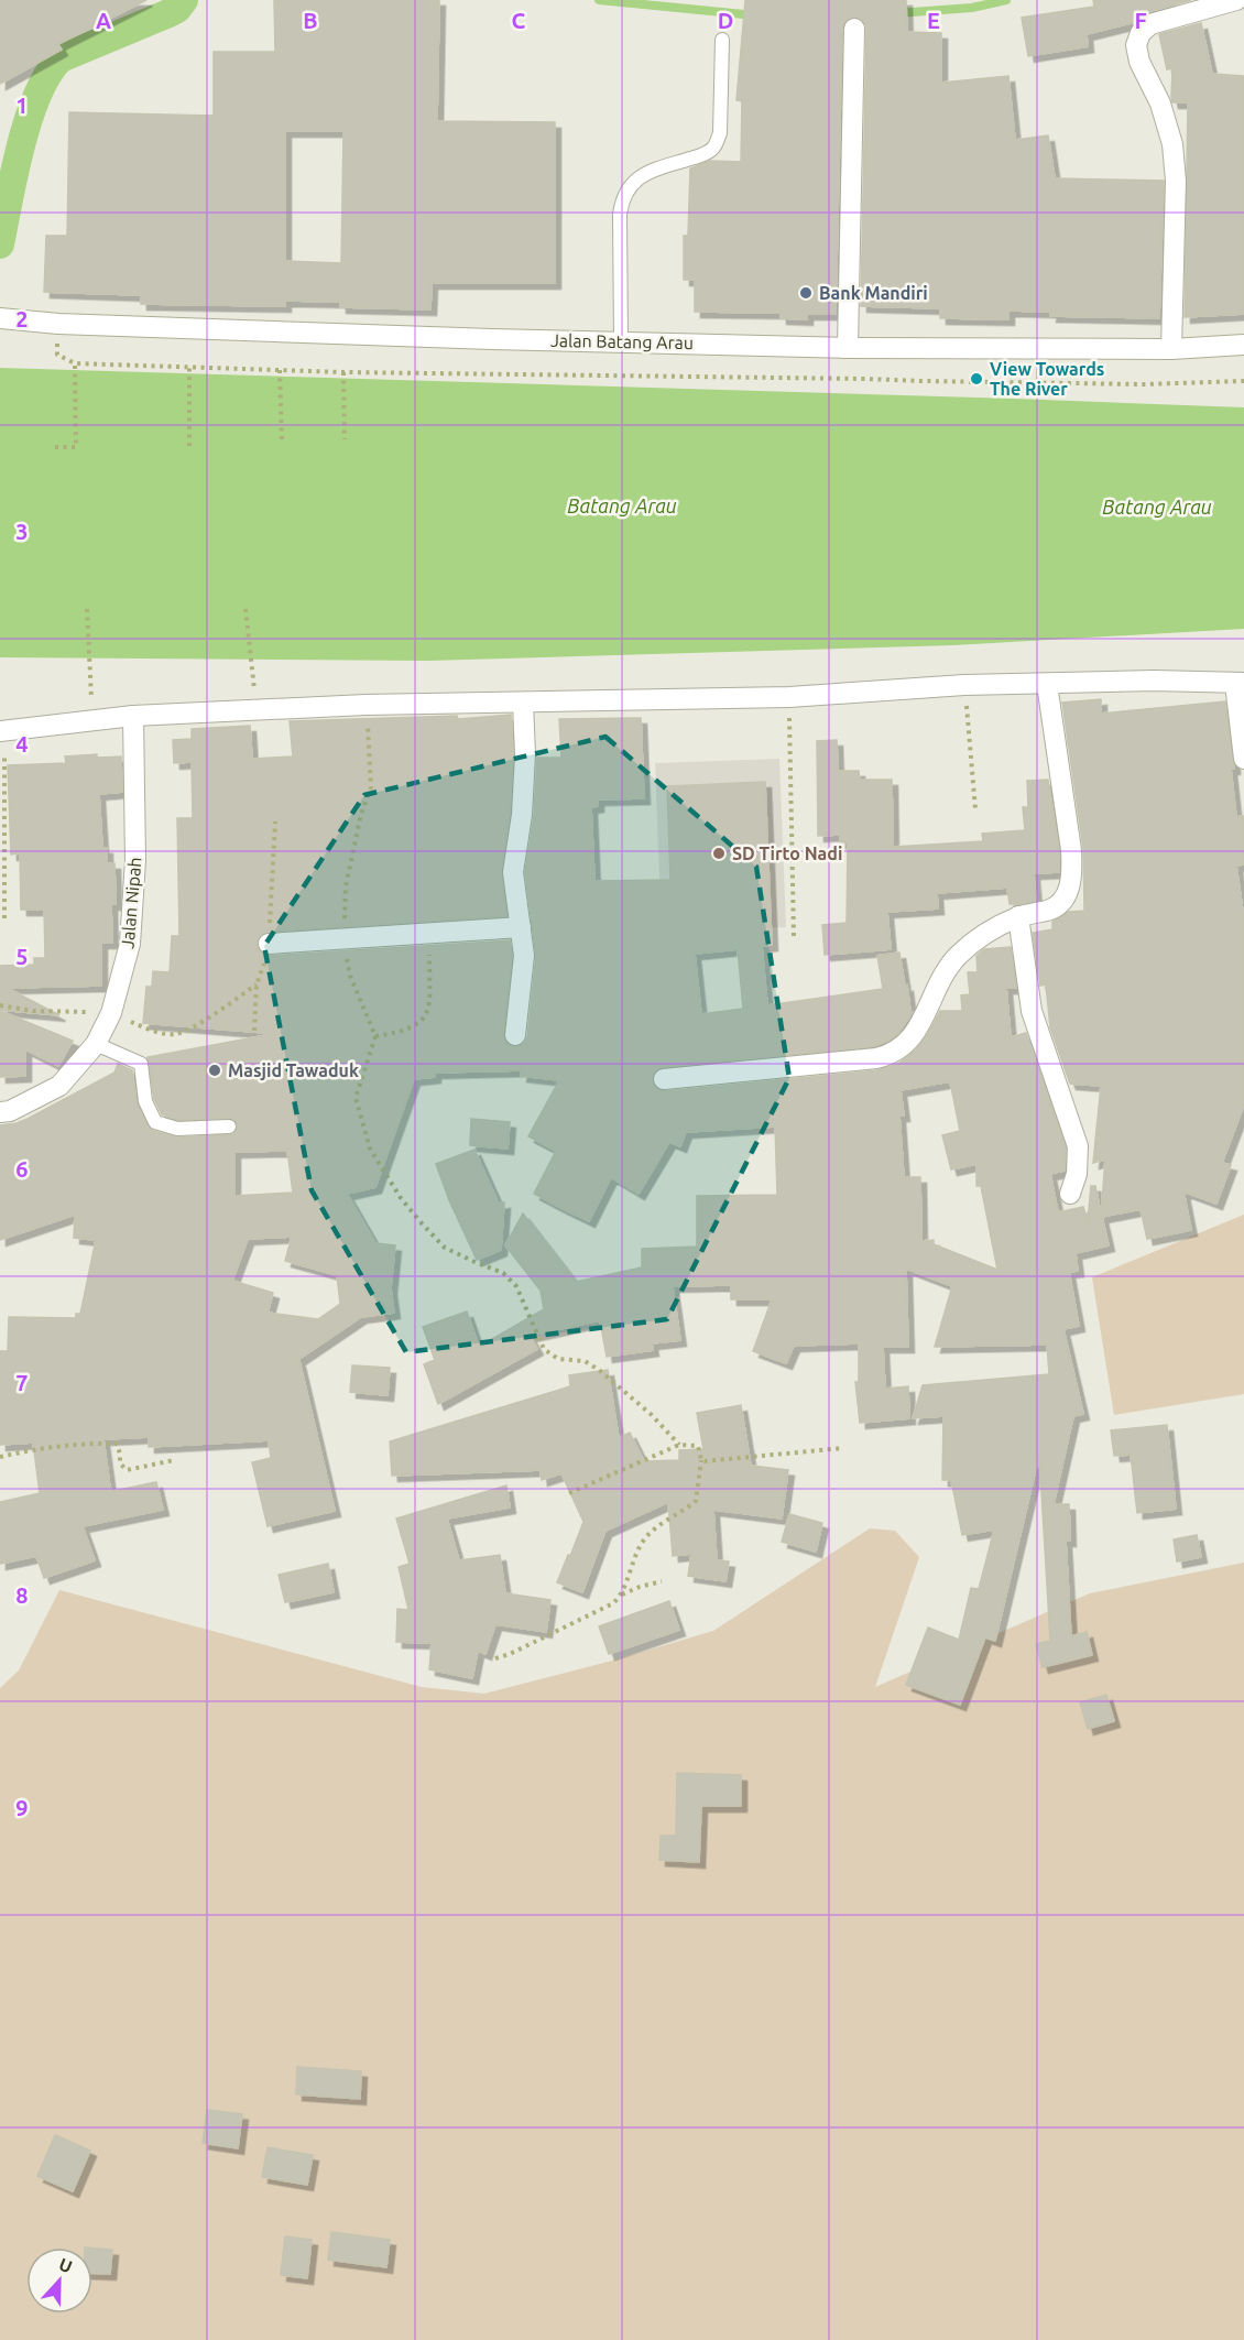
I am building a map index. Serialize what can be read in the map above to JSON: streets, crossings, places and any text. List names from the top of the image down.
{
  "streets": {
    "street": ["Jalan Batang Arau", "Jalan Nipah"]
  },
  "water": ["Batang Arau"],
  "places": [
    "Bank Mandiri",
    "View Towards The River",
    "SD Tirto Nadi",
    "Masjid Tawaduk"
  ],
  "north": "top",
  "grid": {
    "columns": [
      "A",
      "B",
      "C",
      "D",
      "E",
      "F"
    ],
    "rows": [
      "1",
      "2",
      "3",
      "4",
      "5",
      "6",
      "7",
      "8",
      "9"
    ]
  }
}
